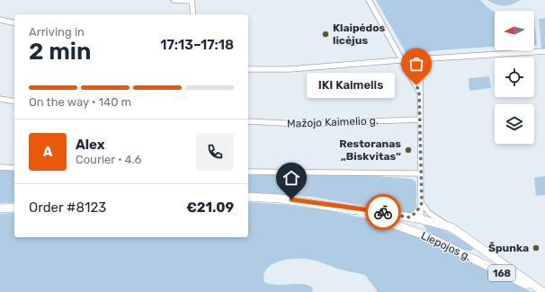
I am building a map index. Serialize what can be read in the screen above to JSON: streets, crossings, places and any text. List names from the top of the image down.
{
  "streets": {
    "main road": ["Liepojos g.", "168"],
    "street": ["Mažojo Kaimelio g."]
  },
  "places": [
    "Klaipėdos licėjus",
    "IKI Kaimelis",
    "Restoranas „Biskvitas“",
    "Špunka"
  ],
  "north": "left",
  "page": {
    "heading": ["2 min", "Arriving in", "17:13–17:18"],
    "panel": [
      "Alex",
      "Courier · 4.6",
      "Order #8123",
      "€21.09"
    ],
    "bubble": "IKI Kaimelis",
    "bar": "On the way · 140 m",
    "round": "A"
  }
}
